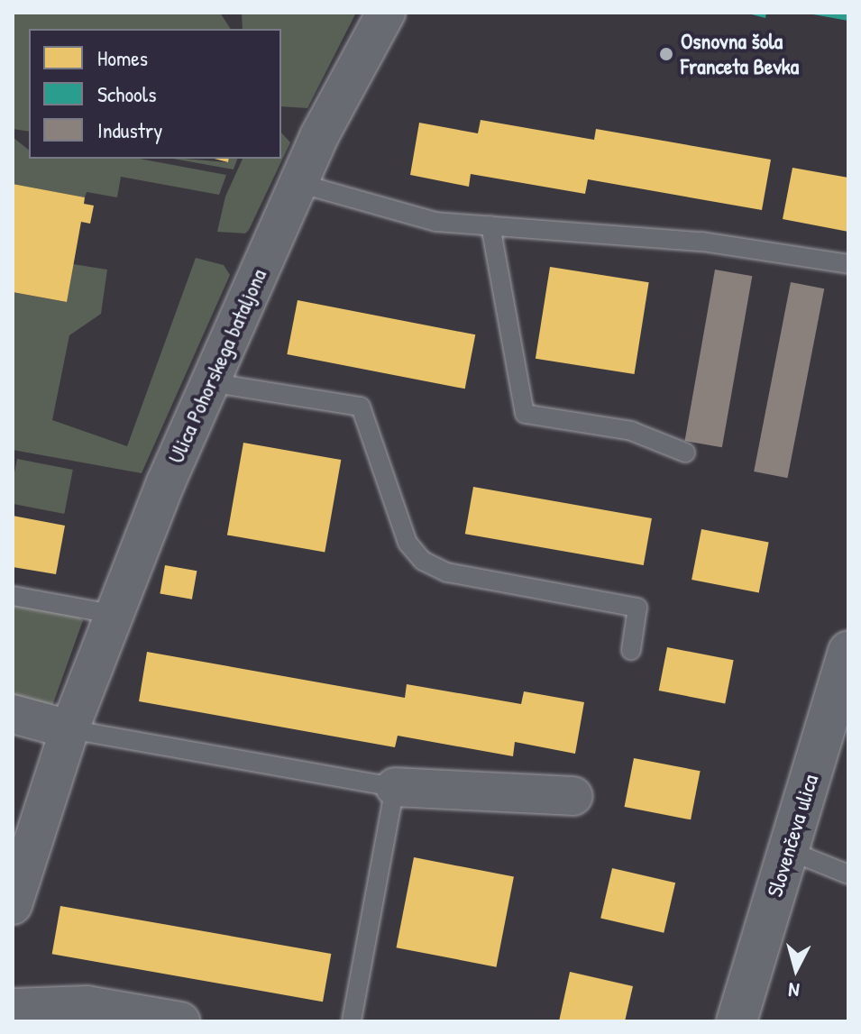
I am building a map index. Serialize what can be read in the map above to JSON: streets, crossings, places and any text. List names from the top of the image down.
{
  "streets": {
    "street": ["Ulica Pohorskega bataljona", "Slovenčeva ulica"]
  },
  "places": ["Osnovna šola Franceta Bevka"],
  "legend": ["Homes", "Schools", "Industry"],
  "north": "bottom"
}
